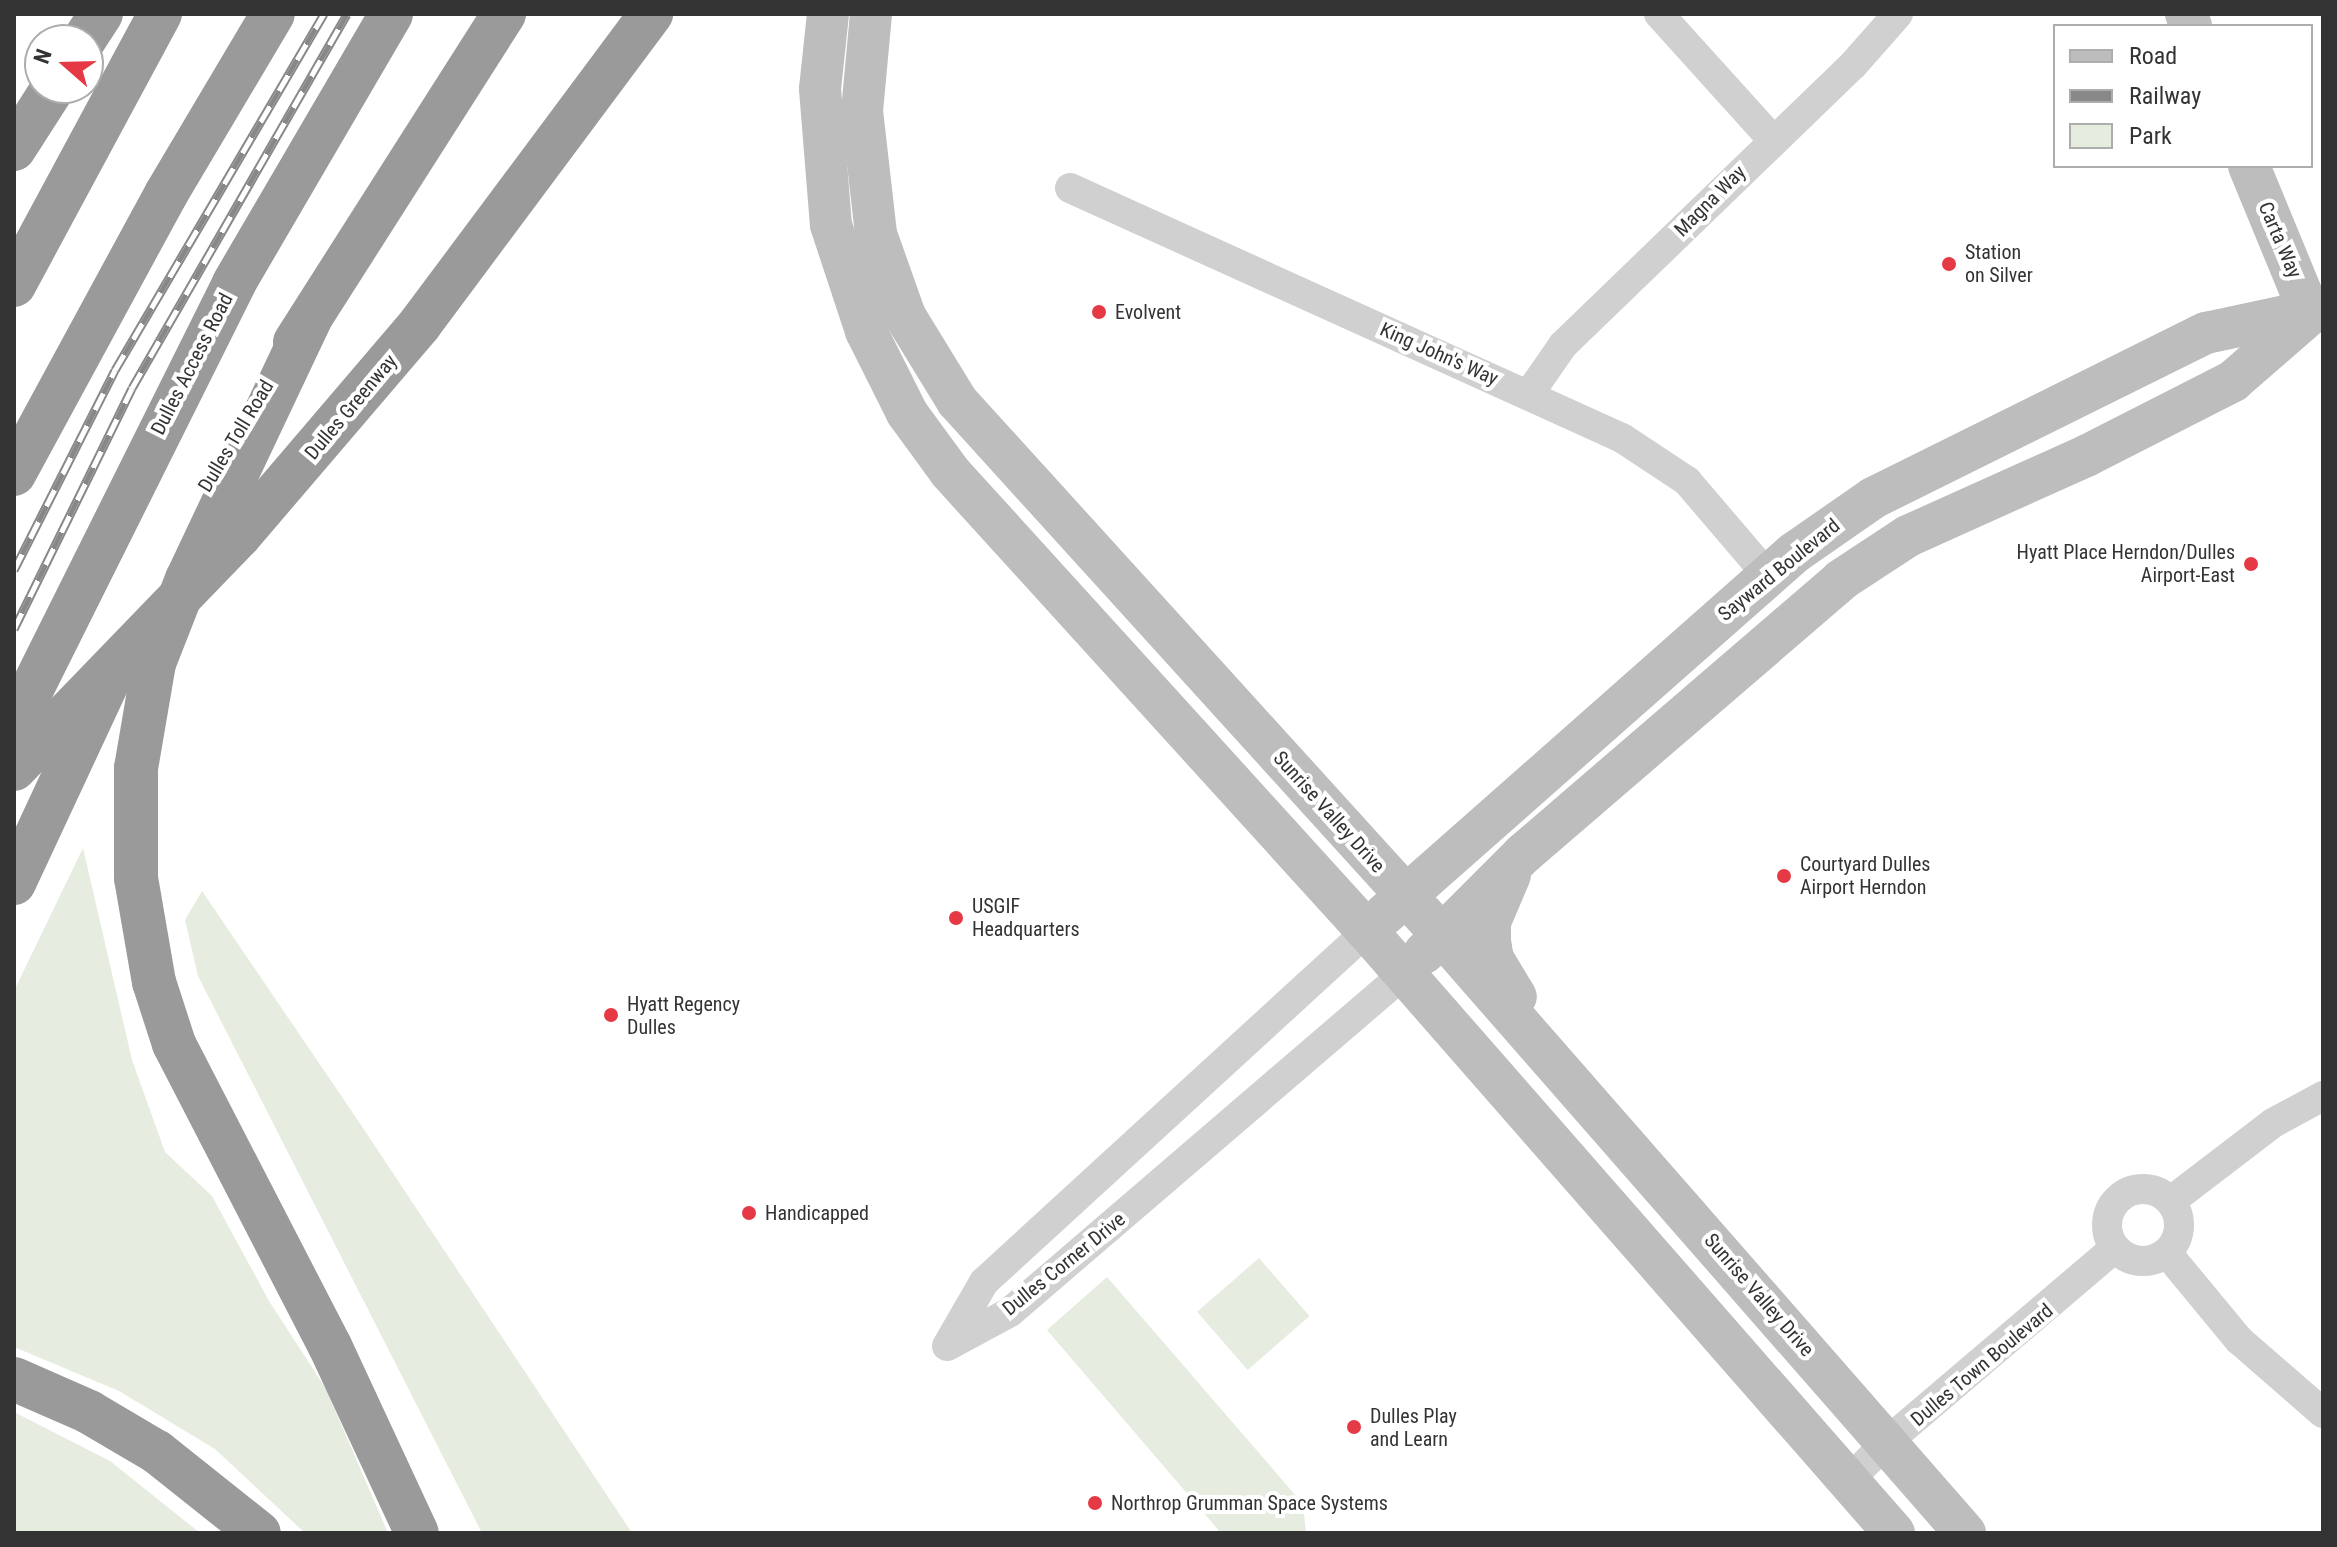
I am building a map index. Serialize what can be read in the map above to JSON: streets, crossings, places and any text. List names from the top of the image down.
{
  "streets": {
    "highway": ["Dulles Access Road", "Dulles Greenway", "Dulles Toll Road"],
    "main road": ["Carta Way", "Sayward Boulevard", "Sunrise Valley Drive"],
    "street": [
      "Magna Way",
      "King John's Way",
      "Dulles Corner Drive",
      "Dulles Town Boulevard"
    ]
  },
  "crossings": [
    ["Magna Way", "King John's Way"],
    ["Carta Way", "Sayward Boulevard"],
    ["King John's Way", "Sayward Boulevard"],
    ["Sayward Boulevard", "Sunrise Valley Drive"],
    ["Sayward Boulevard", "Dulles Corner Drive"],
    ["Sunrise Valley Drive", "Dulles Town Boulevard"]
  ],
  "places": [
    "Station on Silver",
    "Evolvent",
    "Hyatt Place Herndon/Dulles Airport-East",
    "Courtyard Dulles Airport Herndon",
    "USGIF Headquarters",
    "Hyatt Regency Dulles",
    "Handicapped",
    "Dulles Play and Learn",
    "Northrop Grumman Space Systems"
  ],
  "legend": ["Road", "Railway", "Park"],
  "north": "left"
}
